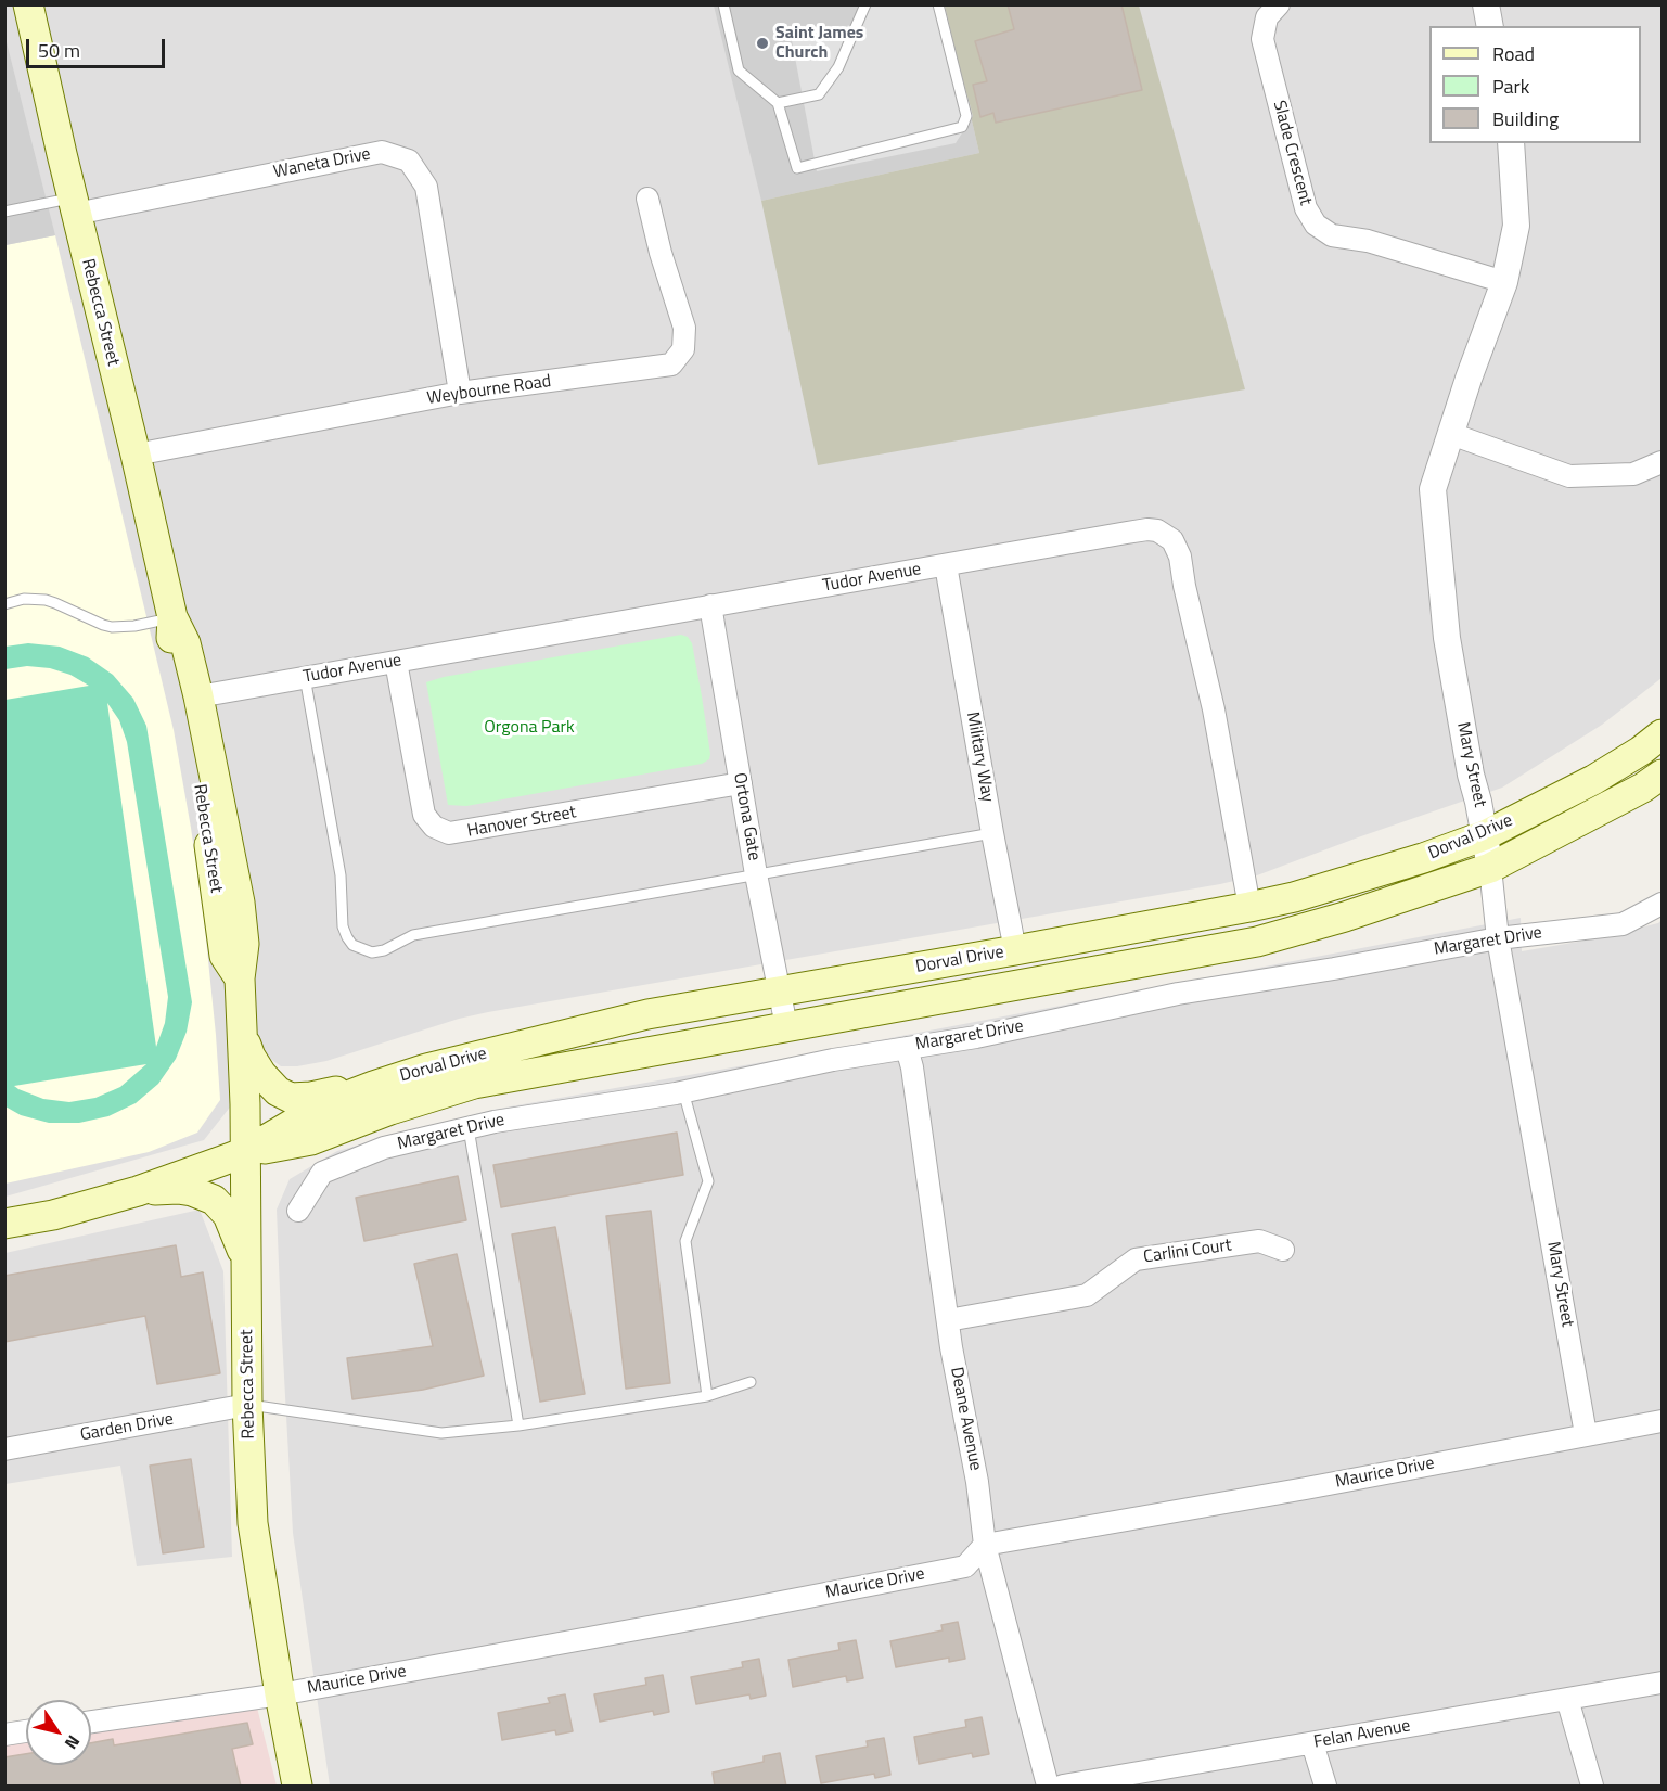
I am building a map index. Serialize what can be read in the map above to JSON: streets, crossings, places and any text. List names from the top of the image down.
{
  "streets": {
    "main road": ["Rebecca Street", "Dorval Drive"],
    "street": [
      "Slade Crescent",
      "Waneta Drive",
      "Weybourne Road",
      "Tudor Avenue",
      "Military Way",
      "Mary Street",
      "Ortona Gate",
      "Hanover Street",
      "Margaret Drive",
      "Carlini Court",
      "Deane Avenue",
      "Garden Drive",
      "Maurice Drive",
      "Felan Avenue"
    ]
  },
  "crossings": [
    ["Slade Crescent", "Mary Street"],
    ["Waneta Drive", "Rebecca Street"],
    ["Waneta Drive", "Weybourne Road"],
    ["Rebecca Street", "Weybourne Road"],
    ["Rebecca Street", "Tudor Avenue"],
    ["Rebecca Street", "Dorval Drive"],
    ["Rebecca Street", "Garden Drive"],
    ["Rebecca Street", "Maurice Drive"],
    ["Tudor Avenue", "Military Way"],
    ["Tudor Avenue", "Ortona Gate"],
    ["Tudor Avenue", "Hanover Street"],
    ["Tudor Avenue", "Dorval Drive"],
    ["Military Way", "Dorval Drive"],
    ["Mary Street", "Dorval Drive"],
    ["Mary Street", "Margaret Drive"],
    ["Mary Street", "Maurice Drive"],
    ["Ortona Gate", "Hanover Street"],
    ["Ortona Gate", "Dorval Drive"],
    ["Margaret Drive", "Deane Avenue"],
    ["Carlini Court", "Deane Avenue"],
    ["Deane Avenue", "Maurice Drive"]
  ],
  "parks": ["Orgona Park"],
  "places": ["Saint James Church"],
  "legend": ["Road", "Park", "Building"],
  "scale_bar": "50 m",
  "north": "bottom right"
}
